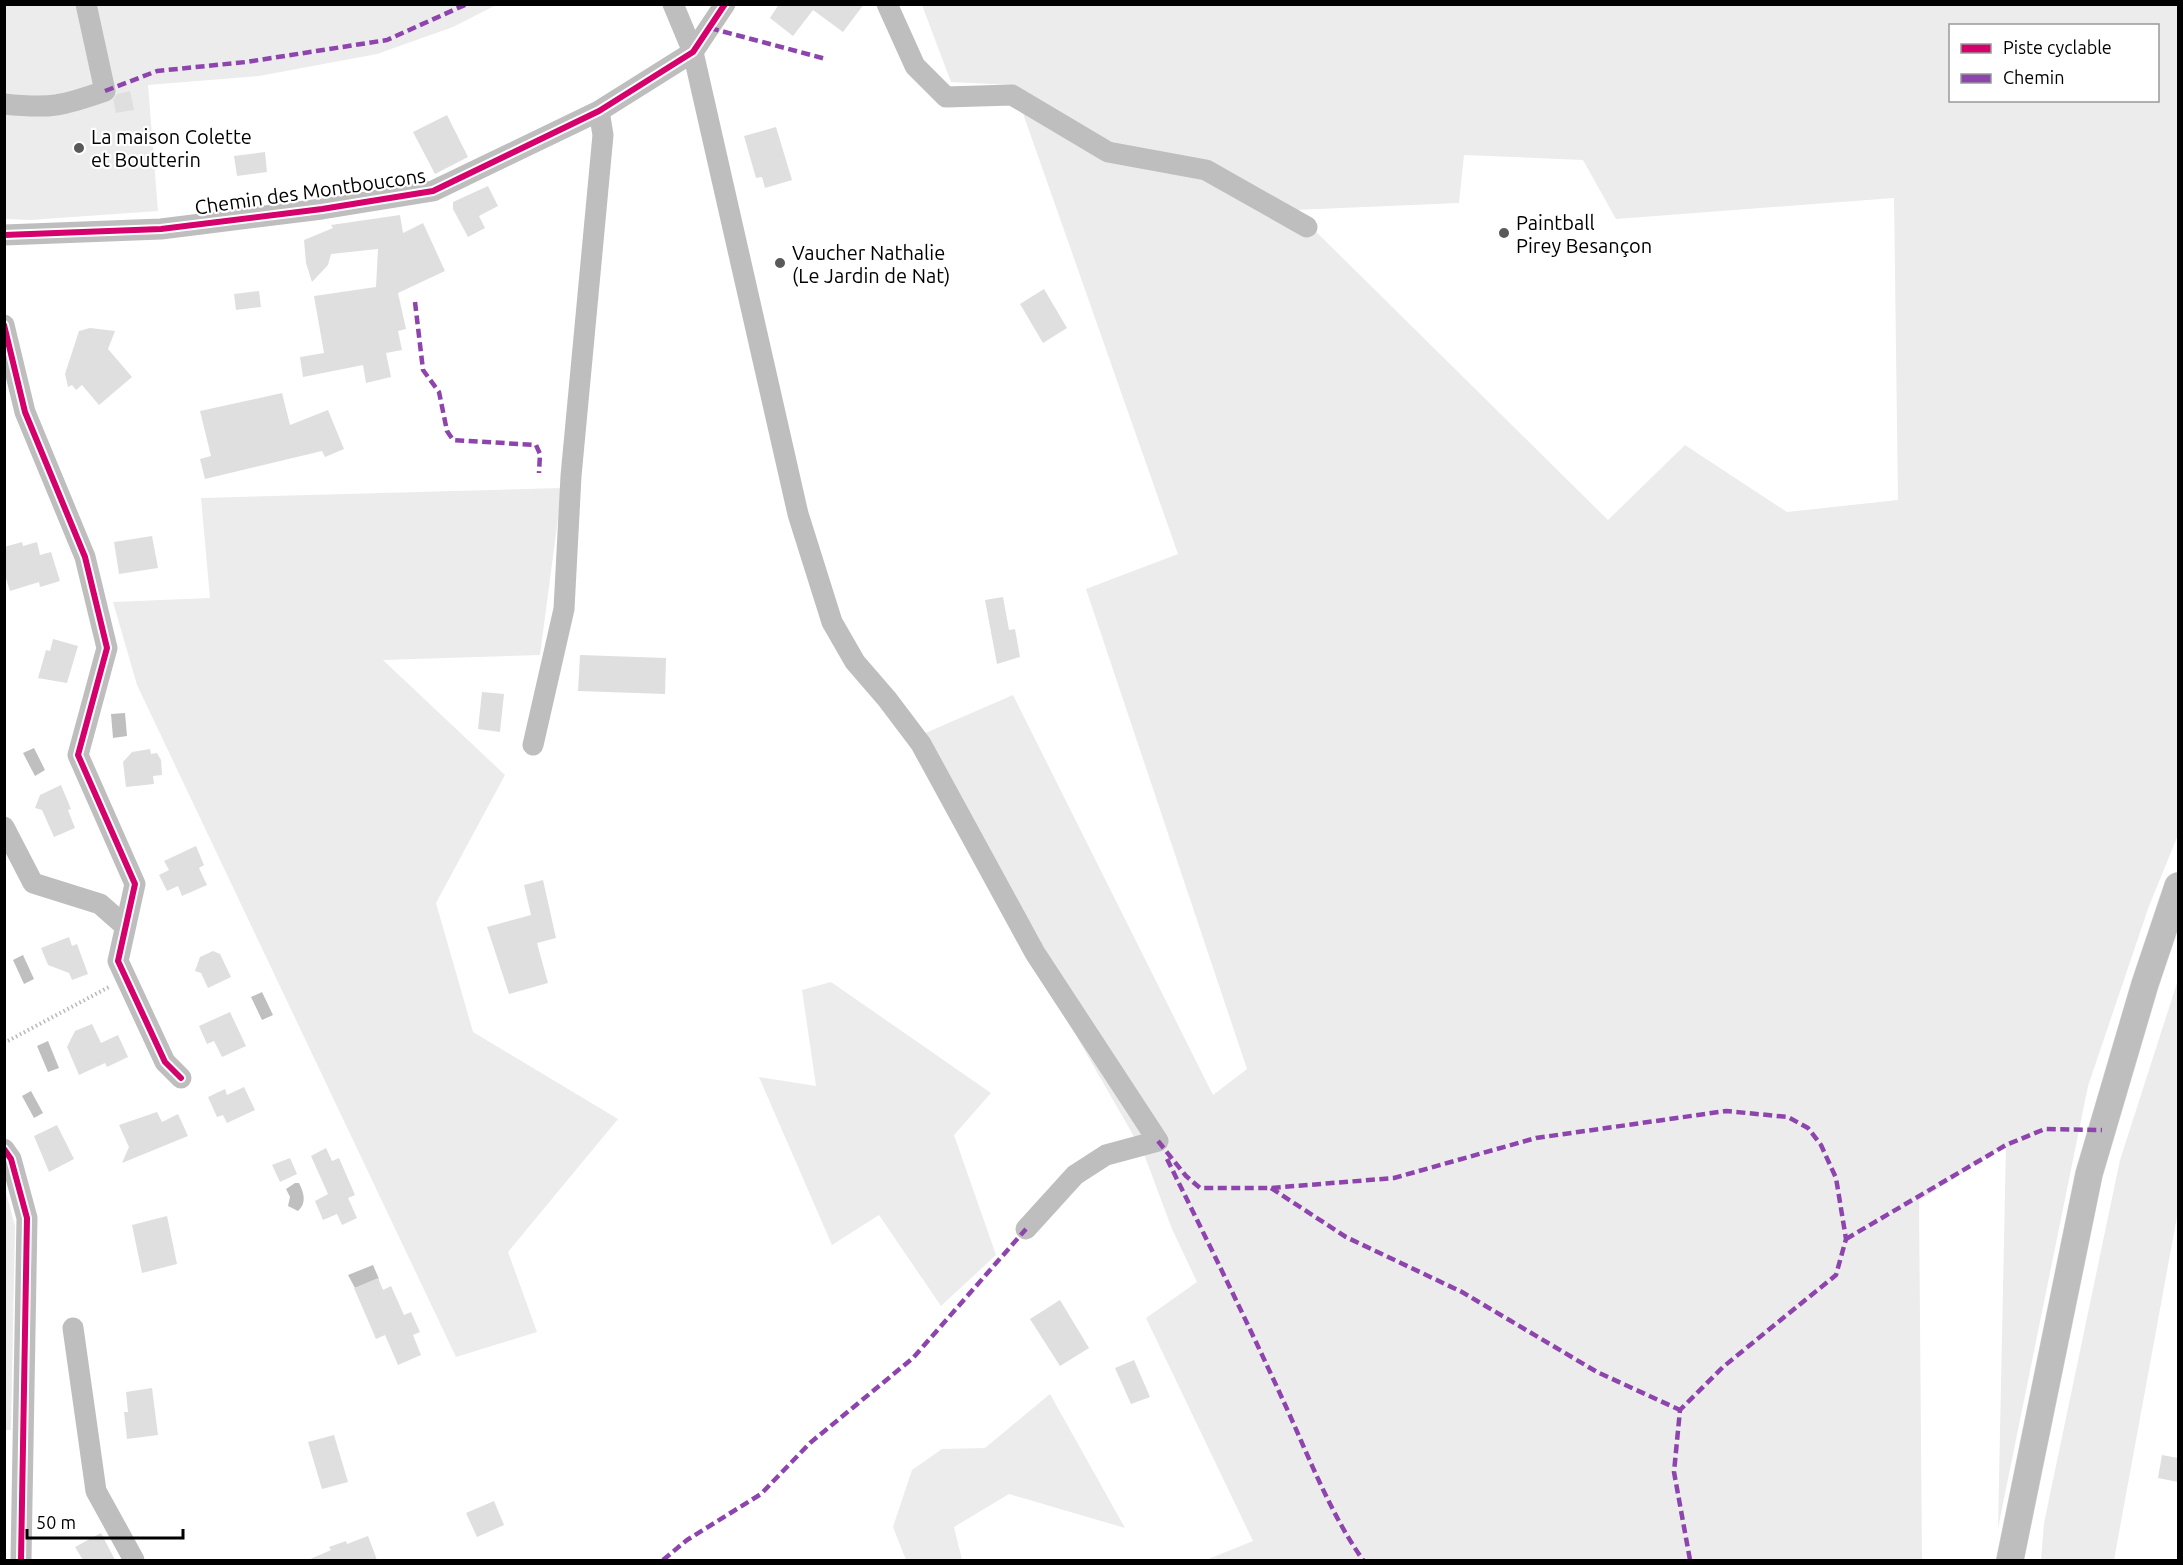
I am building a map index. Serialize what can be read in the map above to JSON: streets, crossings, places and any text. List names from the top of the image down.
{
  "streets": {
    "street": ["Chemin des Montboucons"]
  },
  "places": ["La maison Colette et Boutterin", "Paintball Pirey Besançon", "Vaucher Nathalie (Le Jardin de Nat)"],
  "legend": ["Piste cyclable", "Chemin"],
  "scale_bar": "50 m"
}
